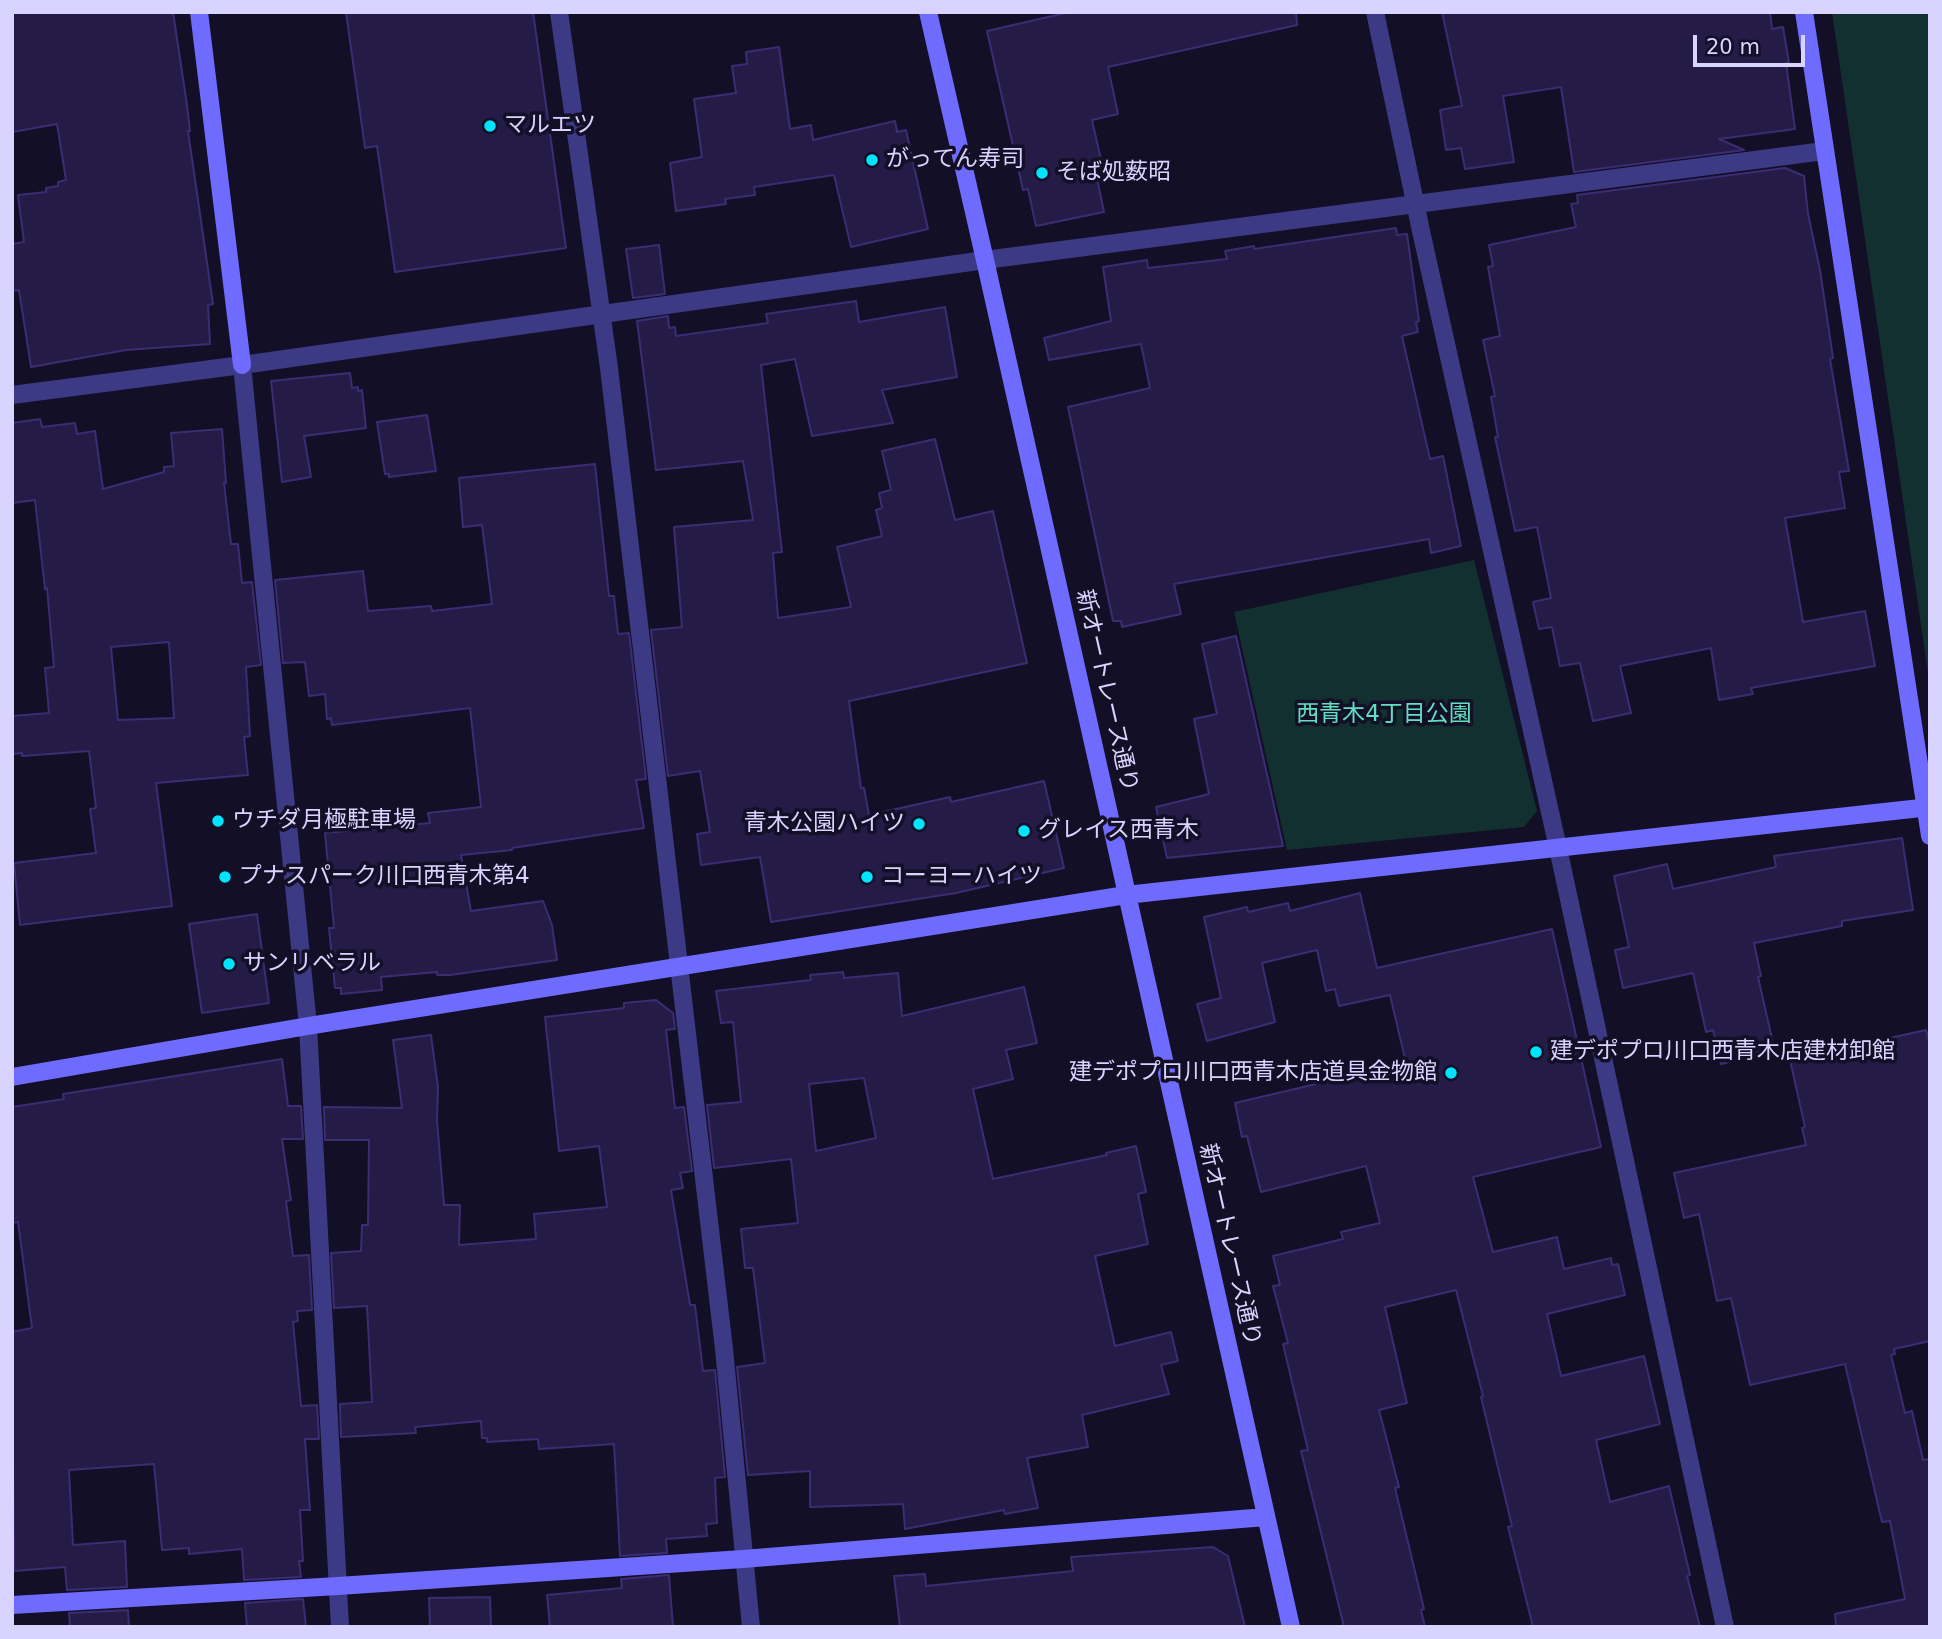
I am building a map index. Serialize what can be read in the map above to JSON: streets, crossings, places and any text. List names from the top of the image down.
{
  "streets": {
    "street": ["新オートレース通り"]
  },
  "parks": ["西青木4丁目公園"],
  "places": [
    "マルエツ",
    "がってん寿司",
    "そば処薮昭",
    "ウチダ月極駐車場",
    "青木公園ハイツ",
    "グレイス西青木",
    "プナスパーク川口西青木第4",
    "コーヨーハイツ",
    "サンリベラル",
    "建デポプロ川口西青木店建材卸館",
    "建デポプロ川口西青木店道具金物館"
  ],
  "scale_bar": "20 m"
}
